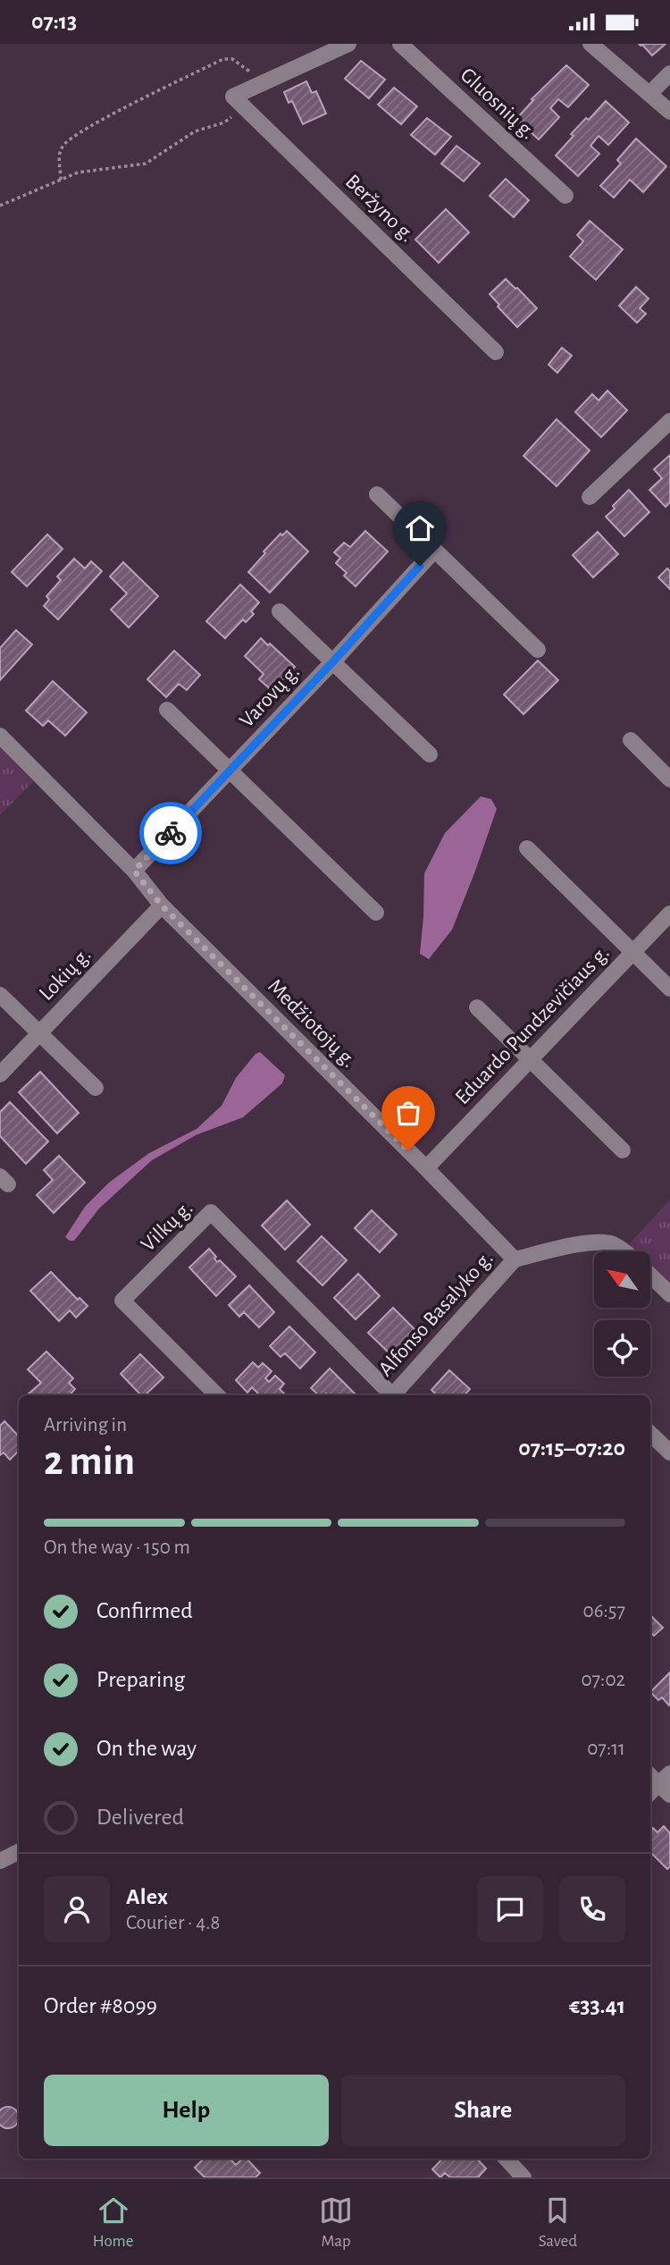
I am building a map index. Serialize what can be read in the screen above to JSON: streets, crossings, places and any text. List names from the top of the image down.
{
  "streets": {
    "street": [
      "Gluosnių g.",
      "Beržyno g.",
      "Varovų g.",
      "Lokių g.",
      "Medžiotojų g.",
      "Eduardo Pundzevičiaus g.",
      "Vilkų g.",
      "Alfonso Basalyko g."
    ]
  },
  "crossings": [
    ["Varovų g.", "Medžiotojų g."],
    ["Lokių g.", "Medžiotojų g."],
    ["Medžiotojų g.", "Eduardo Pundzevičiaus g."],
    ["Medžiotojų g.", "Alfonso Basalyko g."]
  ],
  "north": "top left",
  "page": {
    "status": "07:13",
    "heading": ["2 min", "Arriving in", "07:15–07:20"],
    "panel": [
      "Alex",
      "Courier · 4.8",
      "Order #8099",
      "€33.41"
    ],
    "bar": "On the way · 150 m",
    "list": [
      ["Confirmed", "06:57"],
      ["Preparing", "07:02"],
      ["On the way", "07:11"],
      "Delivered"
    ],
    "buttons": ["Help", "Share"],
    "tabs": ["Home", "Map", "Saved"]
  }
}
